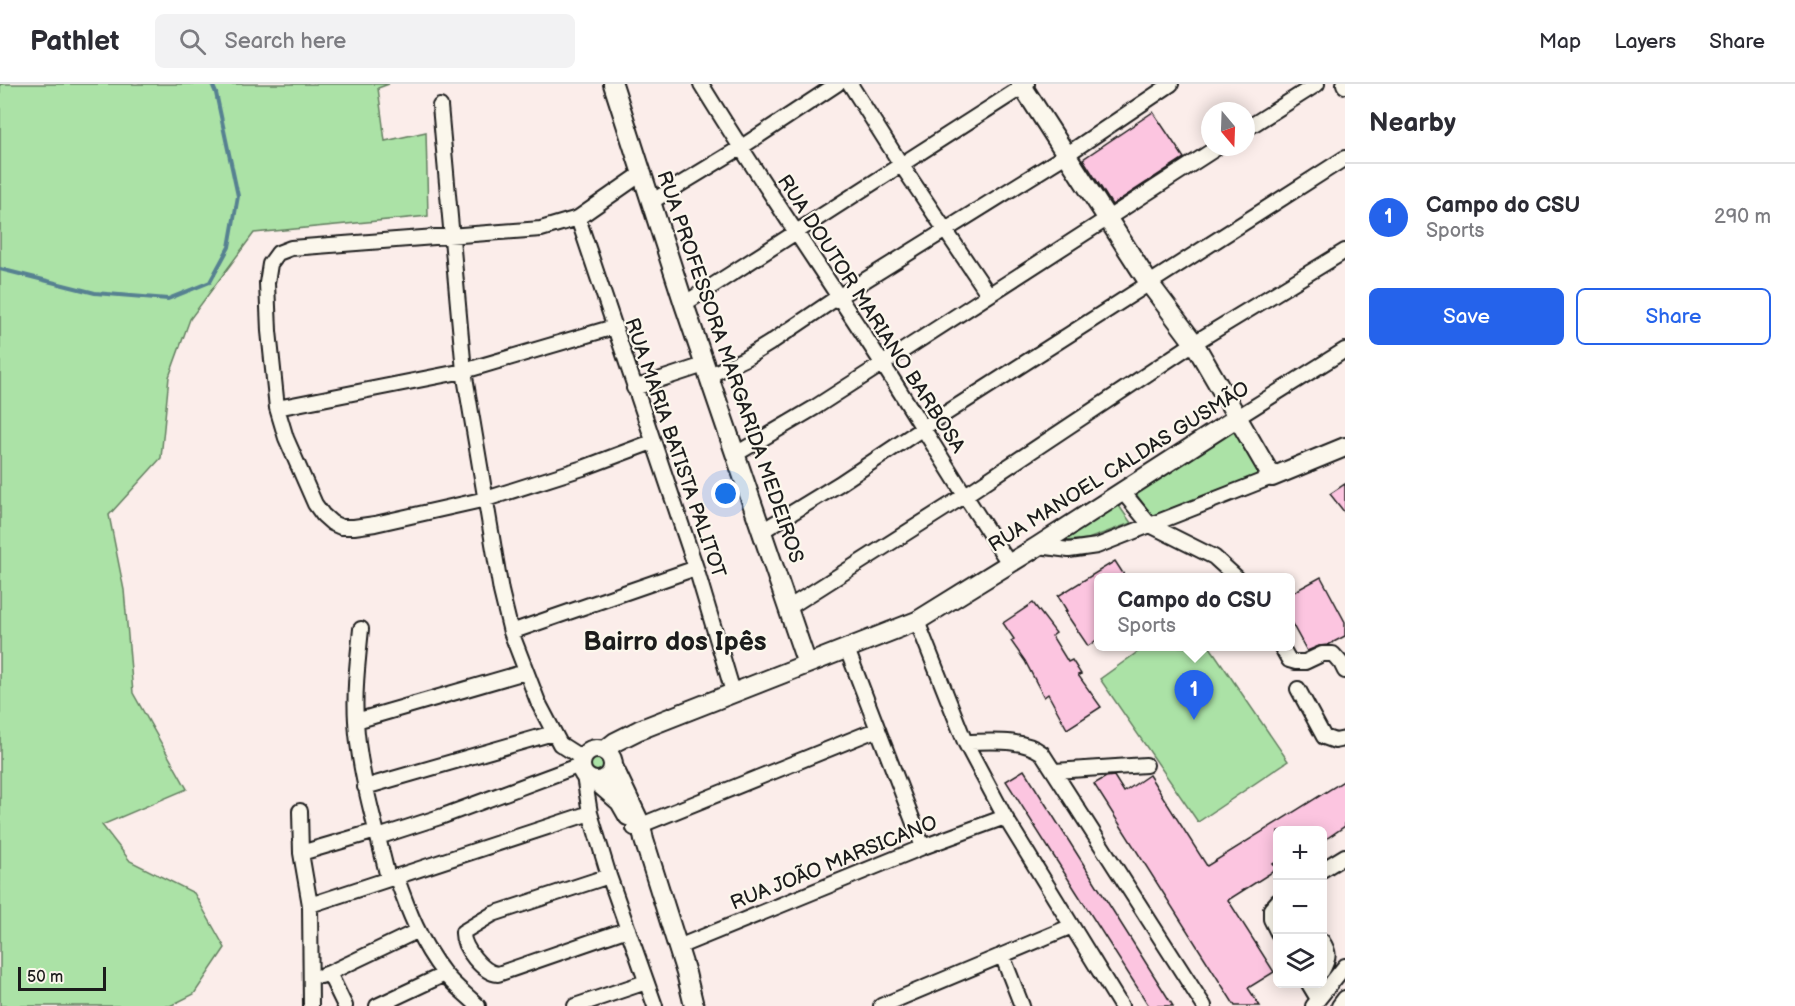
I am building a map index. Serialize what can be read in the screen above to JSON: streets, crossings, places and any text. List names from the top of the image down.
{
  "streets": {
    "main road": ["RUA PROFESSORA MARGARIDA MEDEIROS", "RUA MANOEL CALDAS GUSMÃO"],
    "street": ["RUA DOUTOR MARIANO BARBOSA", "RUA MARIA BATISTA PALITOT", "RUA JOÃO MARSICANO"]
  },
  "crossings": [
    ["RUA DOUTOR MARIANO BARBOSA", "RUA MANOEL CALDAS GUSMÃO"],
    ["RUA PROFESSORA MARGARIDA MEDEIROS", "RUA MANOEL CALDAS GUSMÃO"],
    ["RUA MARIA BATISTA PALITOT", "RUA MANOEL CALDAS GUSMÃO"]
  ],
  "districts": ["Bairro dos Ipês"],
  "scale_bar": "50 m",
  "north": "bottom",
  "page": {
    "header": "Pathlet",
    "search": "Search here",
    "nav": ["Map", "Layers", "Share"],
    "heading": "Nearby",
    "list": [
      {
        "mark": "1",
        "name": "Campo do CSU",
        "note": "Sports",
        "value": "290 m"
      }
    ],
    "buttons": ["Save", "Share"],
    "popup": ["Campo do CSU", "Sports"],
    "pins": "1",
    "map_buttons": ["+", "−"],
    "scale": "50 m"
  }
}
